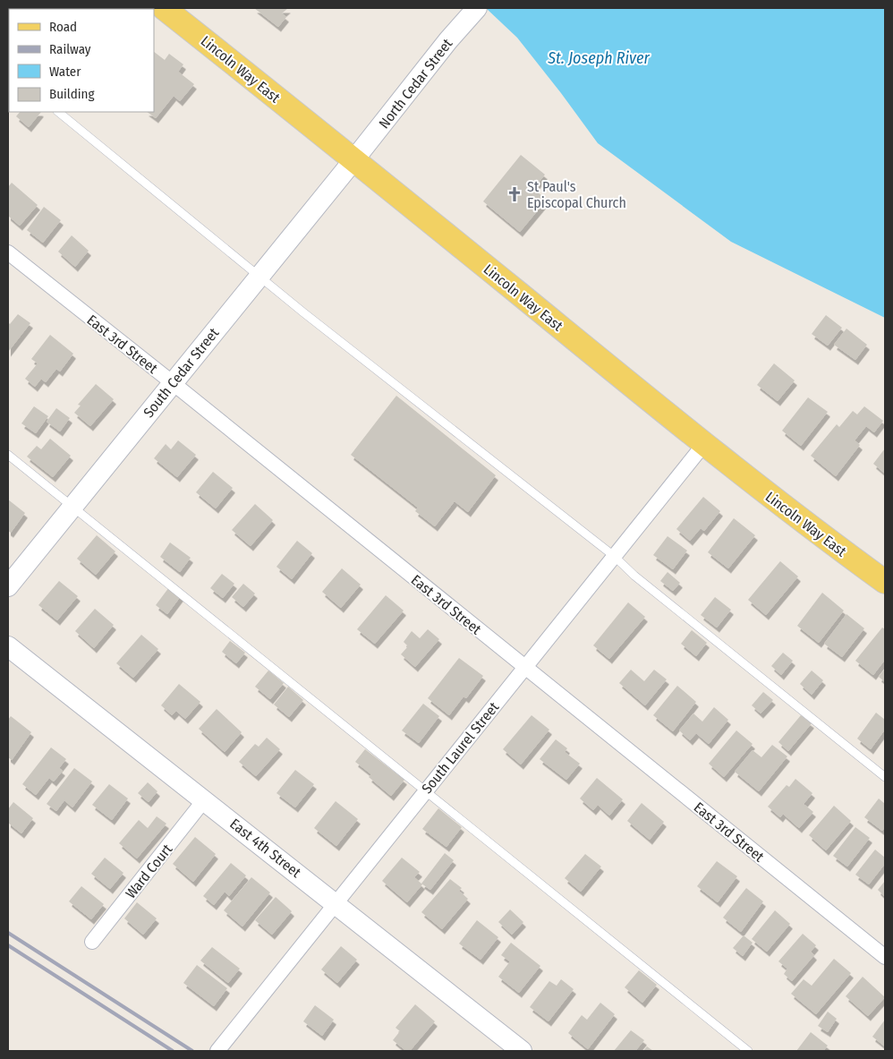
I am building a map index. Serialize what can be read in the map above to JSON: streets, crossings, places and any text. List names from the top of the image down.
{
  "streets": {
    "main road": ["Lincoln Way East"],
    "street": [
      "North Cedar Street",
      "East 3rd Street",
      "South Cedar Street",
      "South Laurel Street",
      "East 4th Street",
      "Ward Court"
    ]
  },
  "crossings": [
    ["Lincoln Way East", "North Cedar Street"],
    ["Lincoln Way East", "South Cedar Street"],
    ["Lincoln Way East", "South Laurel Street"],
    ["North Cedar Street", "South Cedar Street"],
    ["East 3rd Street", "South Cedar Street"],
    ["East 3rd Street", "South Laurel Street"],
    ["South Laurel Street", "East 4th Street"],
    ["East 4th Street", "Ward Court"]
  ],
  "water": ["St. Joseph River"],
  "places": {
    "church": ["St Paul's Episcopal Church"]
  },
  "legend": [
    "Road",
    "Railway",
    "Water",
    "Building"
  ]
}
